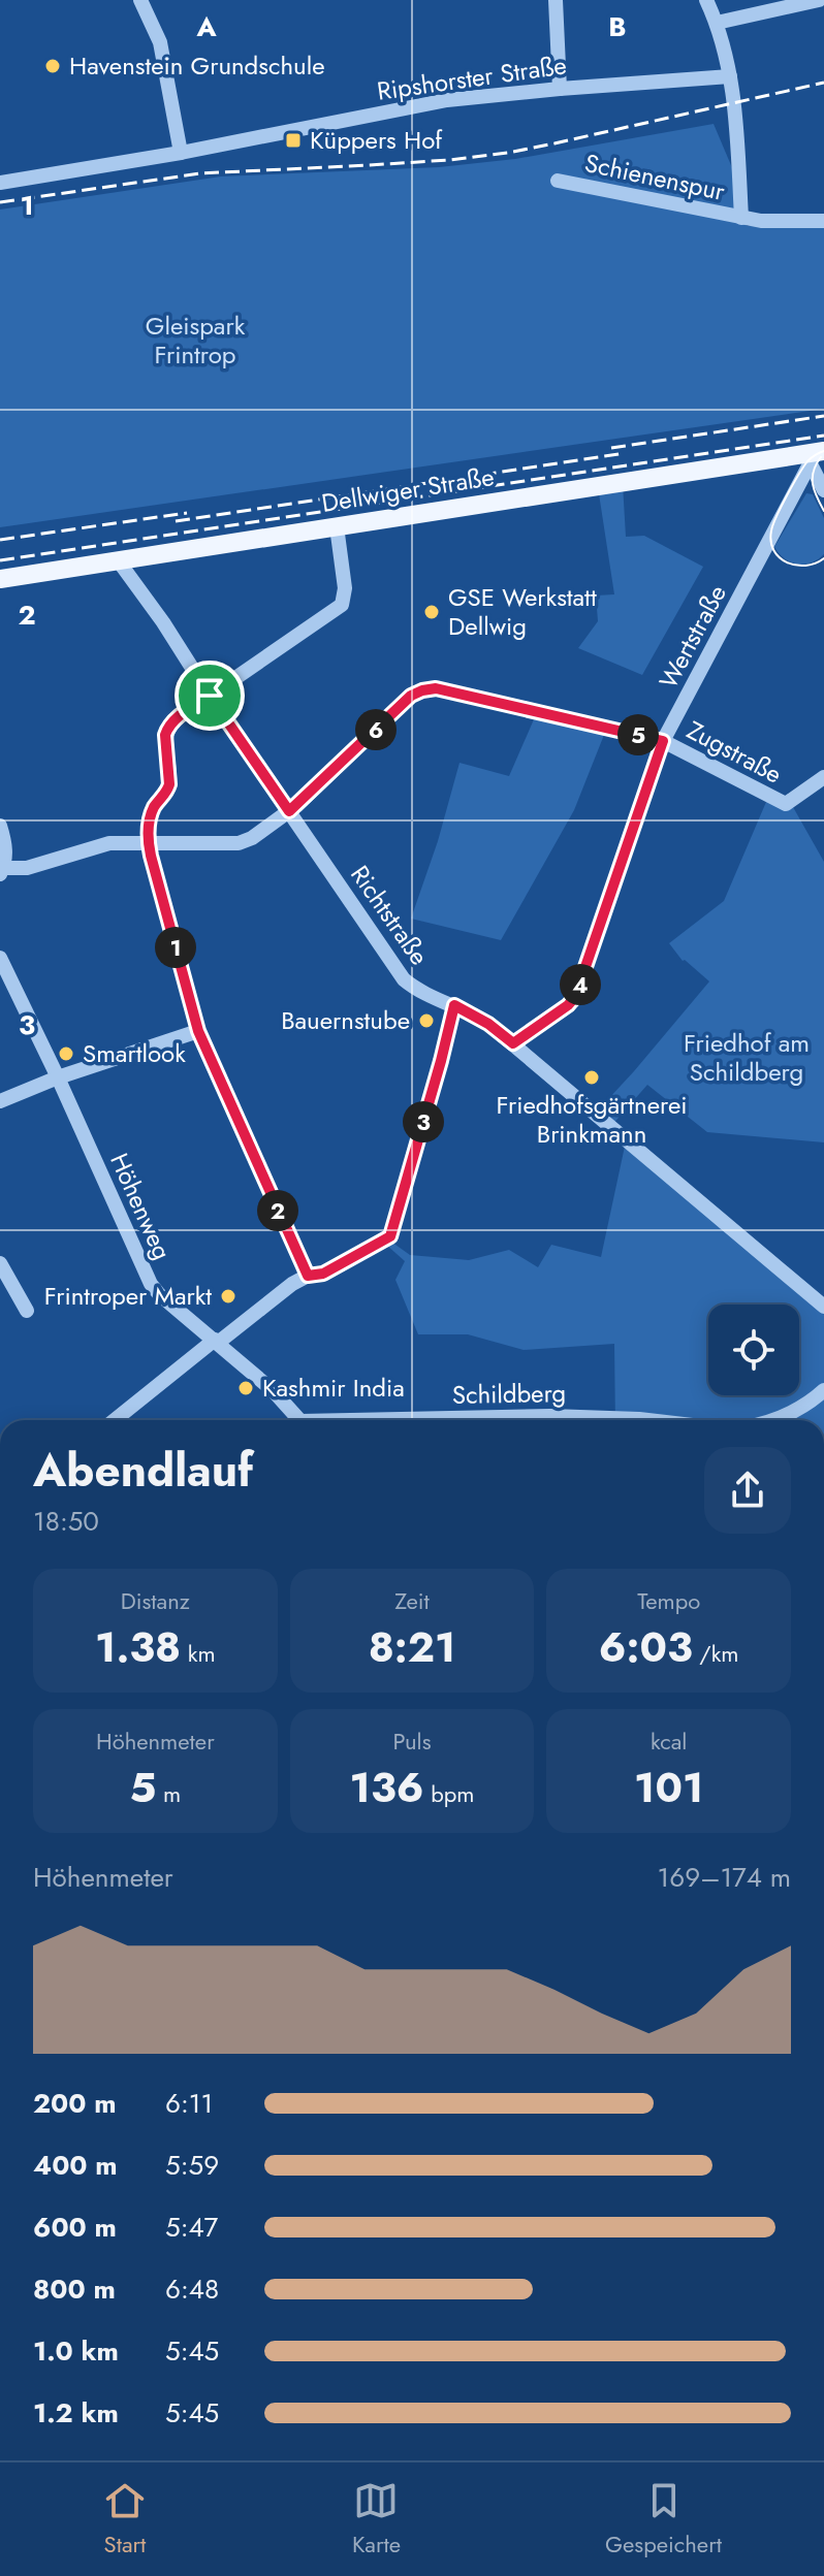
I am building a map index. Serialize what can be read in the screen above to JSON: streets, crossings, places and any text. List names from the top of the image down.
{
  "streets": {
    "main road": ["Dellwiger Straße"],
    "street": [
      "Ripshorster Straße",
      "Schienenspur",
      "Wertstraße",
      "Zugstraße",
      "Richtstraße",
      "Höhenweg"
    ]
  },
  "crossings": [
    ["Dellwiger Straße", "Wertstraße"],
    ["Dellwiger Straße", "Richtstraße"],
    ["Wertstraße", "Zugstraße"],
    ["Wertstraße", "Richtstraße"]
  ],
  "parks": ["Gleispark Frintrop", "Friedhof am Schildberg"],
  "places": {
    "other": [
      "Havenstein Grundschule",
      "GSE Werkstatt Dellwig",
      "Bauernstube",
      "Smartlook",
      "Friedhofsgärtnerei Brinkmann",
      "Frintroper Markt",
      "Kashmir India"
    ],
    "transit": ["Küppers Hof"]
  },
  "page": {
    "pins": [
      "6",
      "5",
      "1",
      "4",
      "3",
      "2"
    ],
    "heading": ["Abendlauf", "18:50"],
    "stats": [
      ["Distanz", "1.38 km"],
      ["Zeit", "8:21"],
      ["Tempo", "6:03 /km"],
      ["Höhenmeter", "5 m"],
      ["Puls", "136 bpm"],
      ["kcal", "101"]
    ],
    "chart": ["Höhenmeter", "169–174 m"],
    "list": [
      {
        "name": "200 m",
        "note": "6:11"
      },
      {
        "name": "400 m",
        "note": "5:59"
      },
      {
        "name": "600 m",
        "note": "5:47"
      },
      {
        "name": "800 m",
        "note": "6:48"
      },
      {
        "name": "1.0 km",
        "note": "5:45"
      },
      {
        "name": "1.2 km",
        "note": "5:45"
      }
    ],
    "tabs": ["Start", "Karte", "Gespeichert"]
  },
  "grid": {
    "columns": ["A", "B"],
    "rows": ["1", "2", "3"]
  }
}
